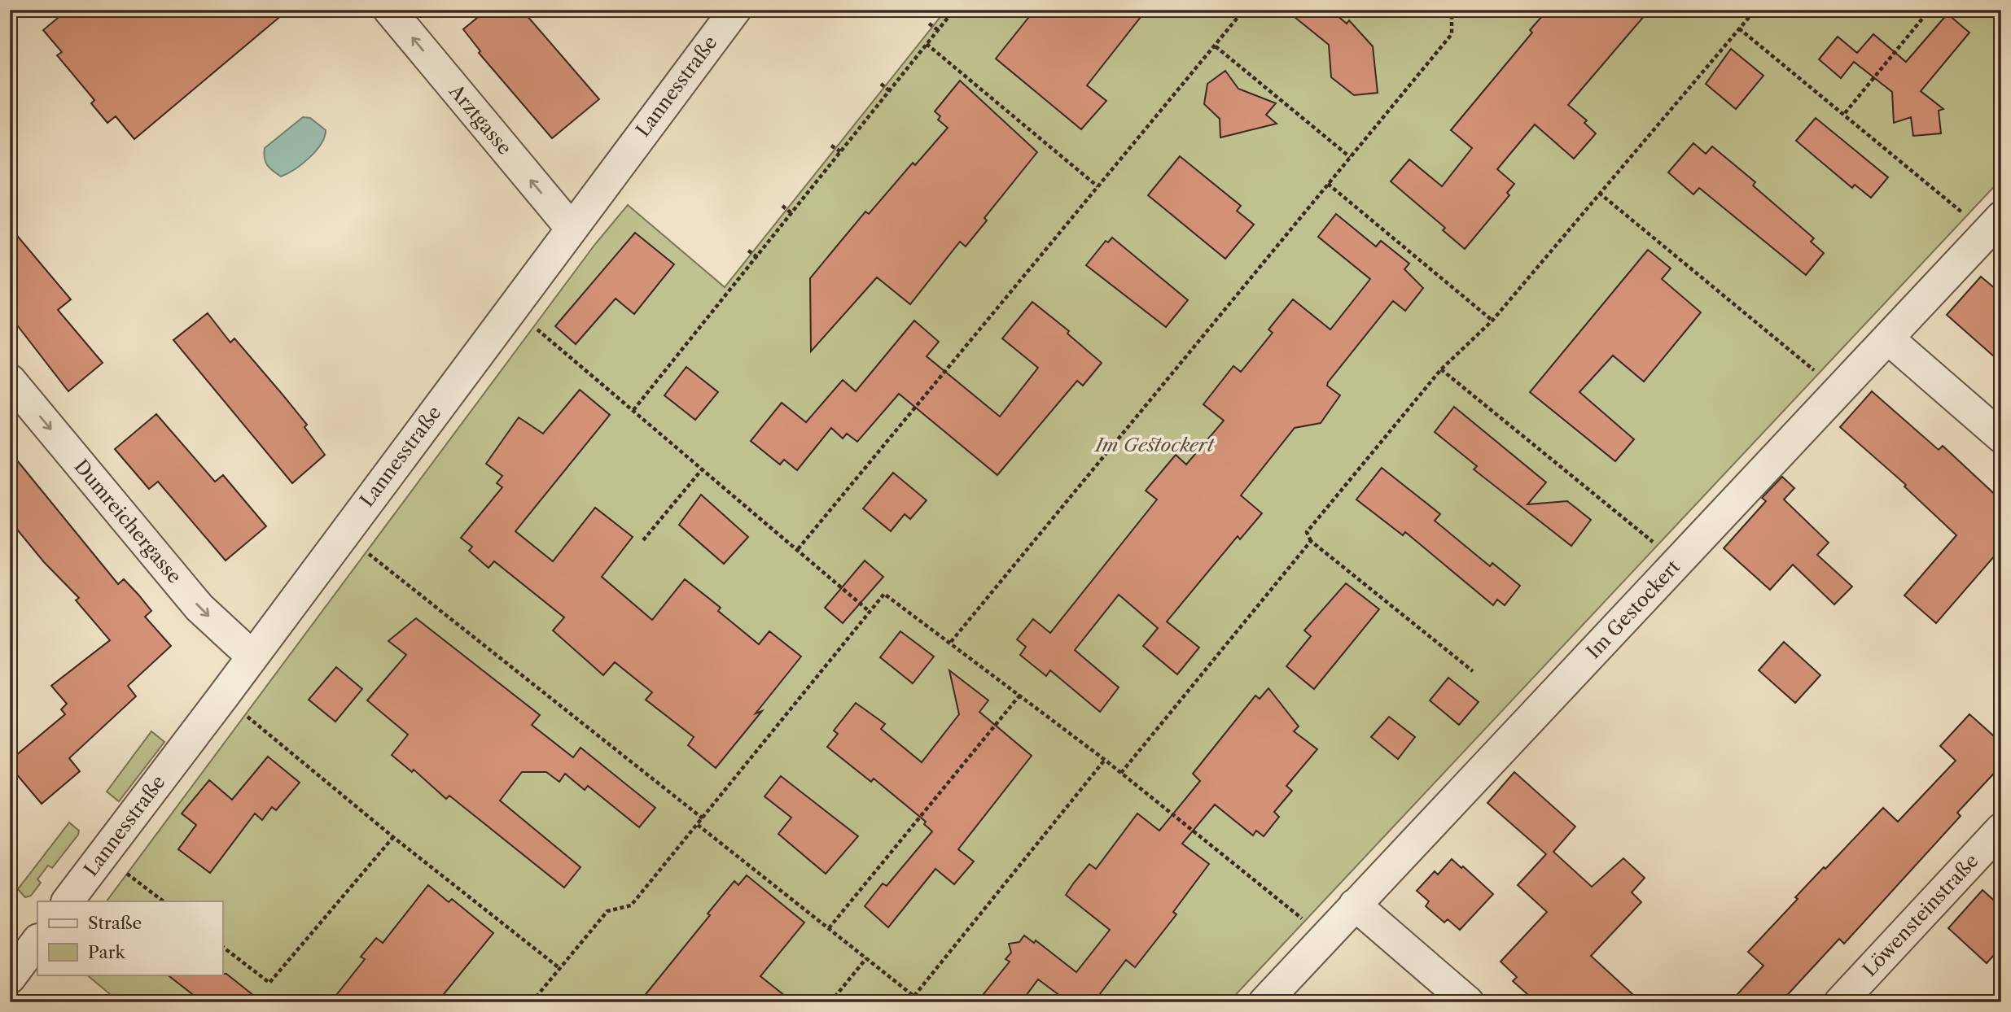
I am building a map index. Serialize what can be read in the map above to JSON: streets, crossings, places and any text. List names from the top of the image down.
{
  "streets": {
    "street": [
      "Lannesstraße",
      "Arztgasse",
      "Dumreichergasse",
      "Im Gestockert",
      "Löwensteinstraße"
    ]
  },
  "crossings": [
    ["Lannesstraße", "Arztgasse"],
    ["Lannesstraße", "Dumreichergasse"]
  ],
  "one_way": ["Arztgasse", "Dumreichergasse"],
  "parks": ["Im Gestockert"],
  "legend": ["Straße", "Park"]
}
